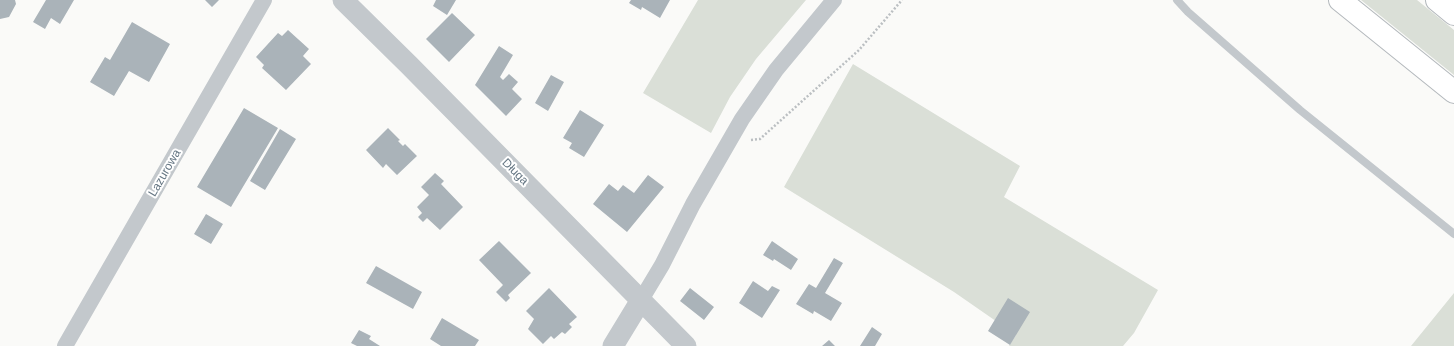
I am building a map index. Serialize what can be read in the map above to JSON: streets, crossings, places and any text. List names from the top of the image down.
{
  "streets": {
    "street": ["Długa", "Lazurowa"]
  }
}
